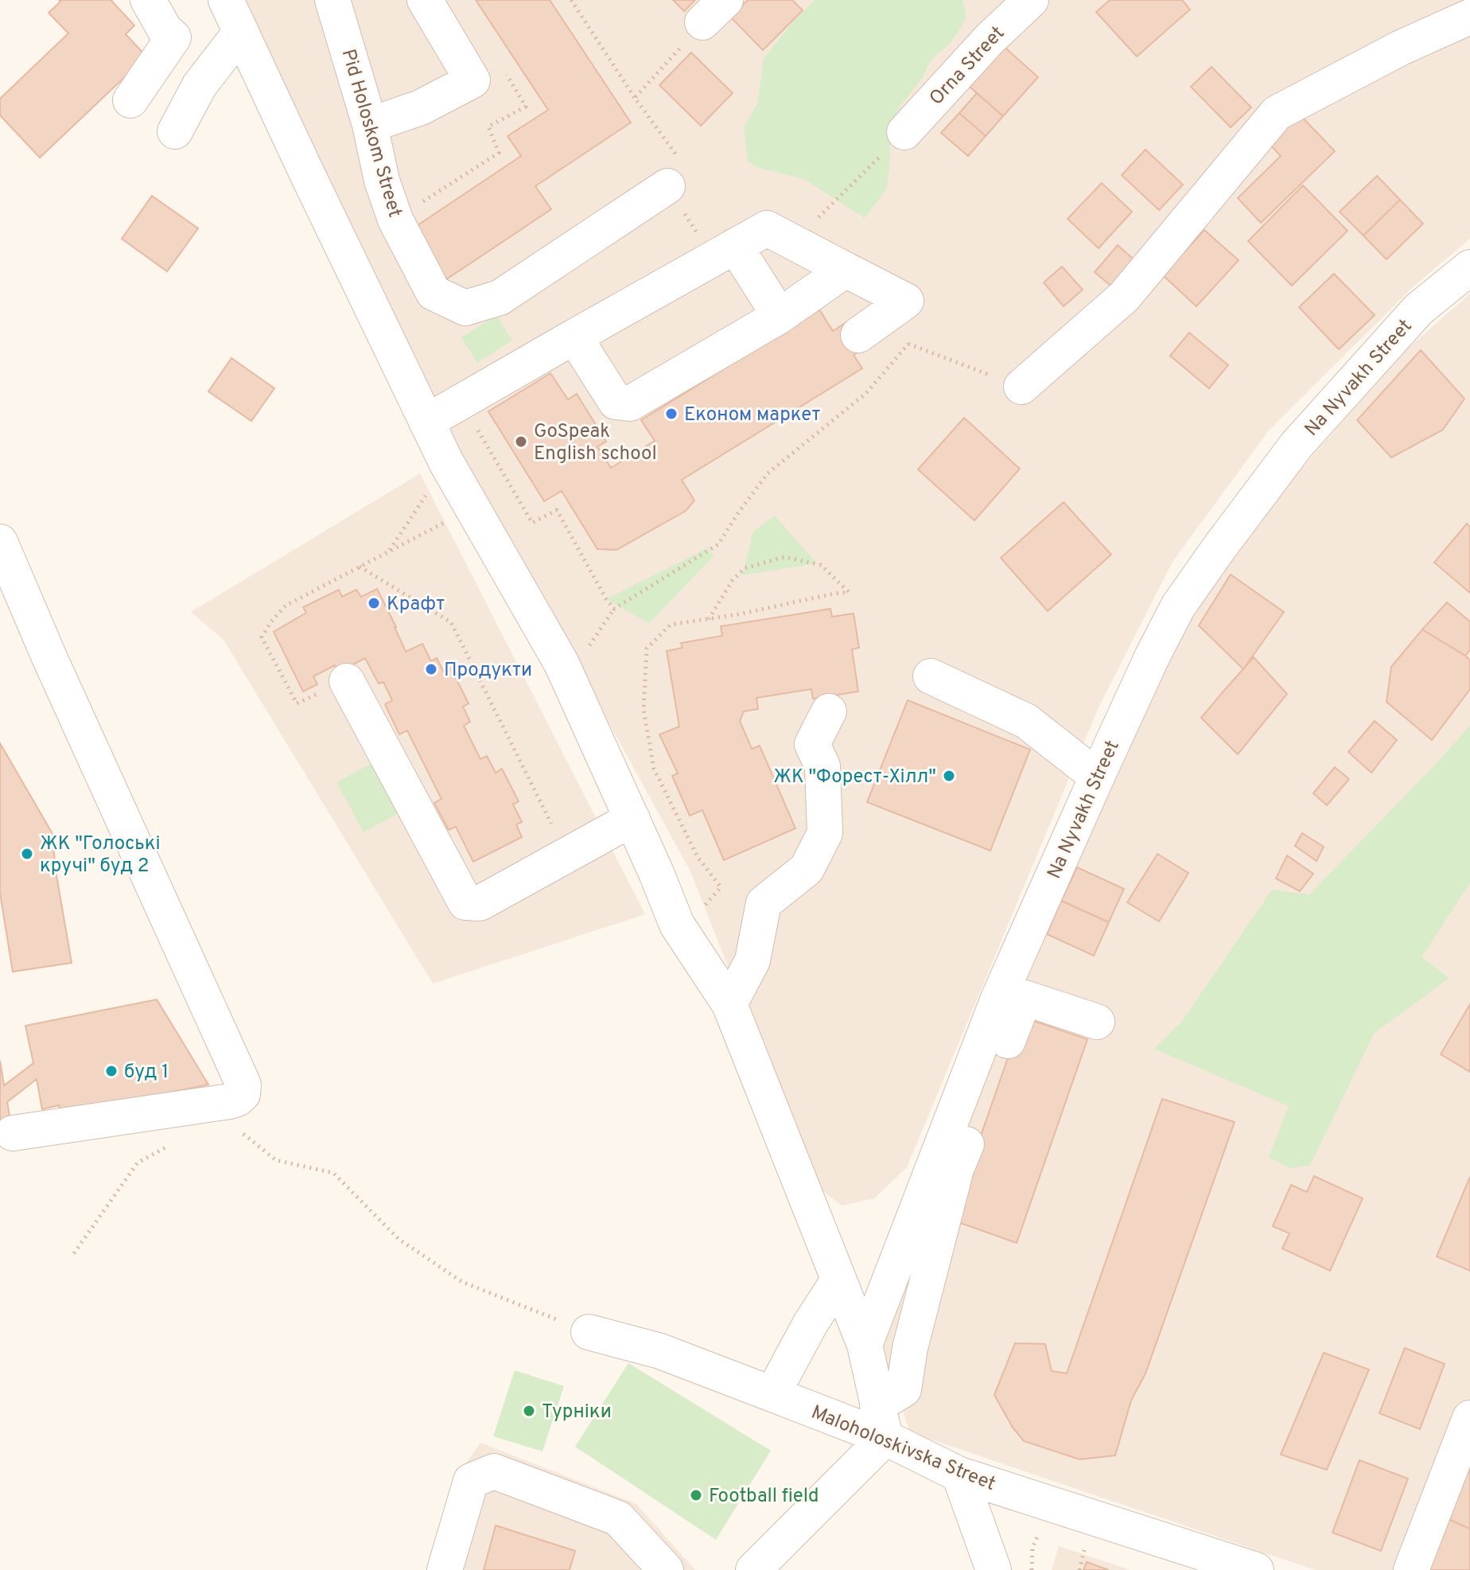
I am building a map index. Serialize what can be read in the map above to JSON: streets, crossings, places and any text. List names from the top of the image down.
{
  "streets": {
    "street": [
      "Orna Street",
      "Pid Holoskom Street",
      "Na Nyvakh Street",
      "Maloholoskivska Street"
    ]
  },
  "places": [
    "Економ маркет",
    "GoSpeak English school",
    "Крафт",
    "Продукти",
    "ЖК \"Форест-Хілл\"",
    "ЖК \"Голоські кручі\" буд 2",
    "буд 1",
    "Турніки",
    "Football field"
  ]
}
